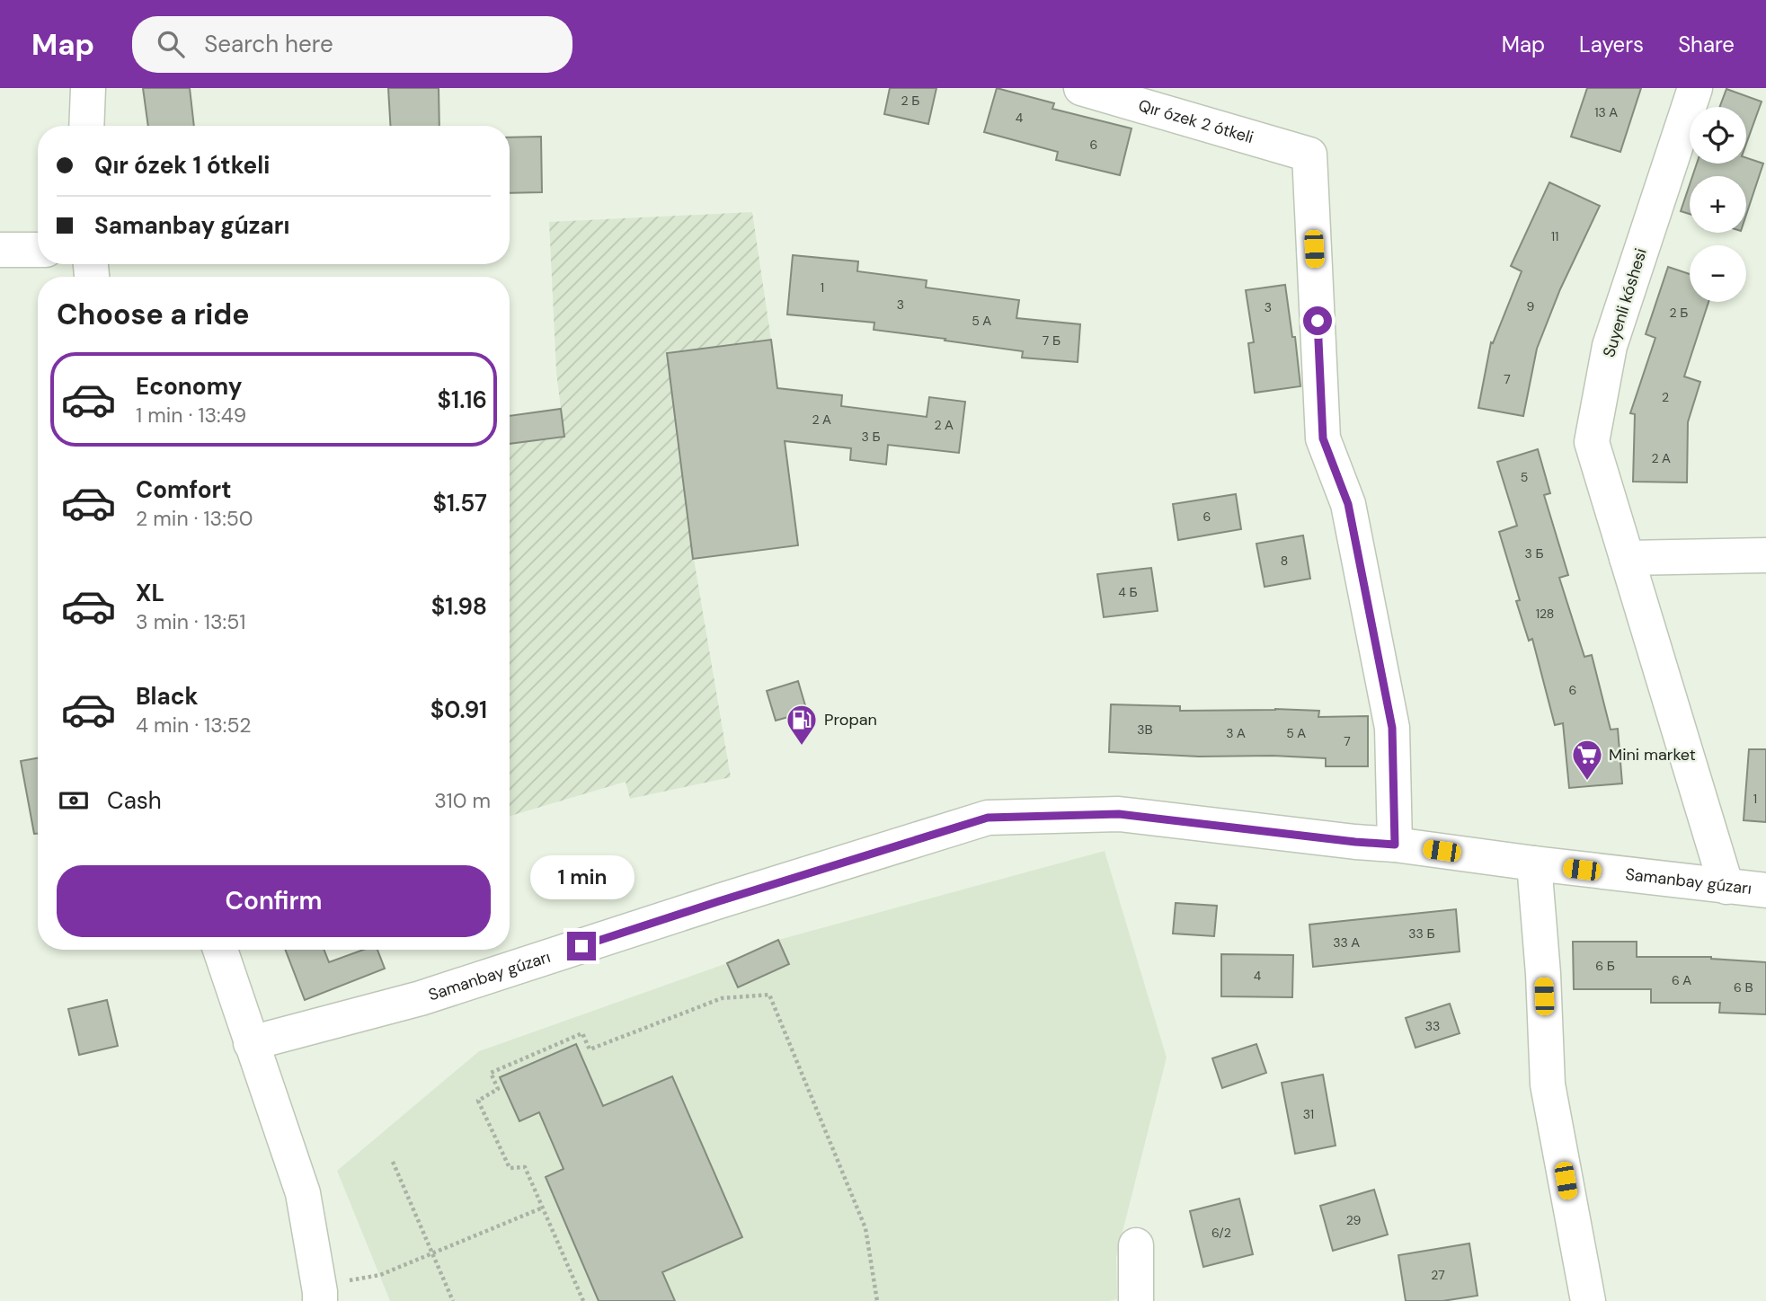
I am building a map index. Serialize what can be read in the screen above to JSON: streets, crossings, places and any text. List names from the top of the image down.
{
  "streets": {
    "street": ["Qır ózek 2 ótkeli", "Suyenli kóshesi", "Samanbay gúzarı"]
  },
  "crossings": [
    ["Qır ózek 2 ótkeli", "Samanbay gúzarı"],
    ["Suyenli kóshesi", "Samanbay gúzarı"]
  ],
  "places": {
    "fuel station": ["Propan"],
    "supermarket": ["Mini market"]
  },
  "house_numbers": [
    "2 Б",
    "13 А",
    "4",
    "6",
    "11",
    "1",
    "3",
    "9",
    "3",
    "2 Б",
    "5 А",
    "7 Б",
    "7",
    "2",
    "2 А",
    "2 А",
    "3 Б",
    "2 А",
    "5",
    "6",
    "3 Б",
    "8",
    "4 Б",
    "128",
    "6",
    "3В",
    "3 А",
    "5 А",
    "7",
    "1",
    "33 Б",
    "33 А",
    "6 Б",
    "4",
    "6 А",
    "6 В",
    "33",
    "31",
    "29",
    "6/2",
    "27"
  ],
  "page": {
    "header": "Map",
    "search": "Search here",
    "nav": ["Map", "Layers", "Share"],
    "map_buttons": ["+", "−"],
    "banner": ["Qır ózek 1 ótkeli", "Samanbay gúzarı"],
    "heading": "Choose a ride",
    "list": [
      {
        "name": "Economy",
        "note": "1 min · 13:49",
        "value": "$1.16"
      },
      {
        "name": "Comfort",
        "note": "2 min · 13:50",
        "value": "$1.57"
      },
      {
        "name": "XL",
        "note": "3 min · 13:51",
        "value": "$1.98"
      },
      {
        "name": "Black",
        "note": "4 min · 13:52",
        "value": "$0.91"
      }
    ],
    "pay": ["Cash", "310 m"],
    "buttons": "Confirm",
    "bubble": "1 min"
  }
}
